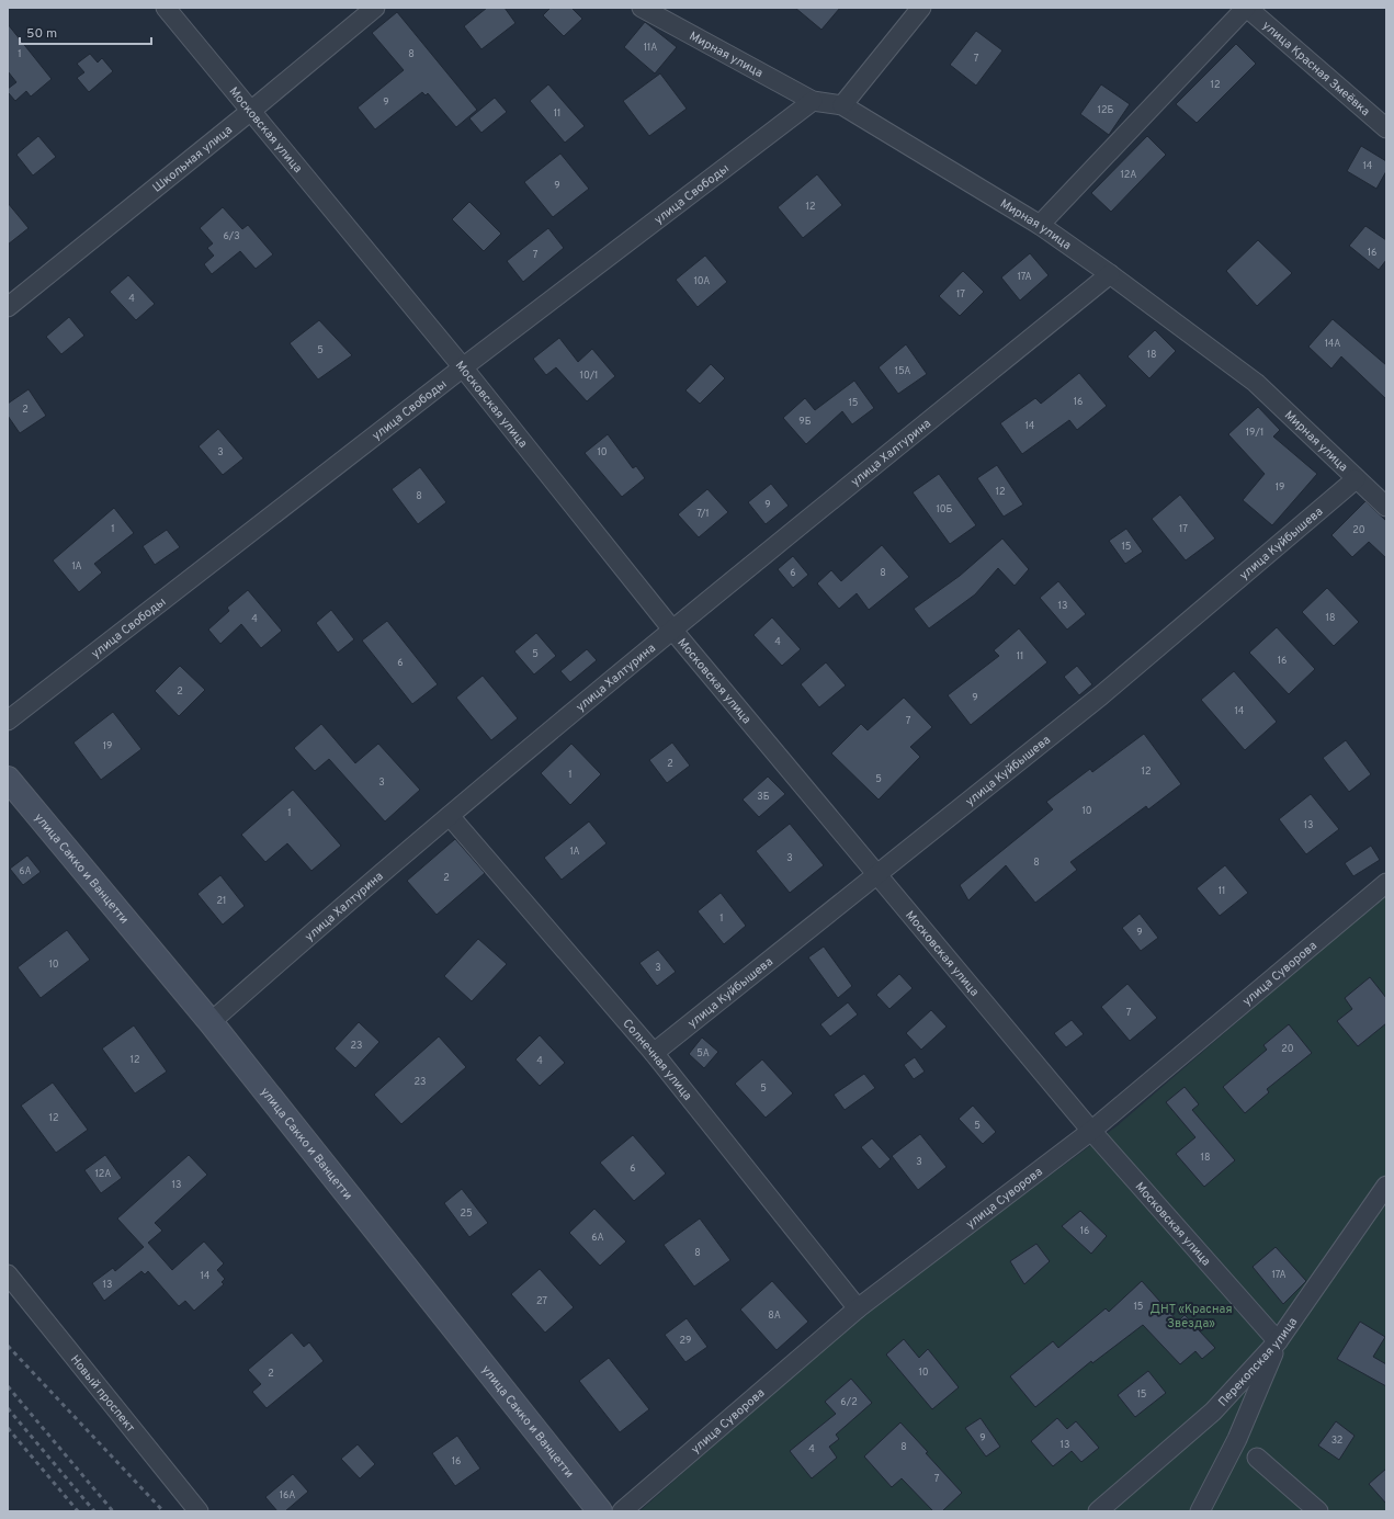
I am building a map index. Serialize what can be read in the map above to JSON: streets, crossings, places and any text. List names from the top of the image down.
{
  "streets": {
    "main road": ["улица Сакко и Ванцетти"],
    "street": [
      "Мирная улица",
      "улица Красная Змеёвка",
      "Московская улица",
      "Школьная улица",
      "улица Свободы",
      "улица Халтурина",
      "улица Куйбышева",
      "улица Суворова",
      "Солнечная улица",
      "Перекопская улица",
      "Новый проспект"
    ]
  },
  "crossings": [
    ["Мирная улица", "улица Свободы"],
    ["Мирная улица", "улица Халтурина"],
    ["Мирная улица", "улица Куйбышева"],
    ["Московская улица", "Школьная улица"],
    ["Московская улица", "улица Свободы"],
    ["Московская улица", "улица Халтурина"],
    ["Московская улица", "улица Куйбышева"],
    ["Московская улица", "улица Суворова"],
    ["Московская улица", "Перекопская улица"],
    ["улица Халтурина", "улица Сакко и Ванцетти"],
    ["улица Халтурина", "Солнечная улица"],
    ["улица Куйбышева", "Солнечная улица"],
    ["улица Суворова", "Солнечная улица"]
  ],
  "parks": ["ДНТ «Красная Звезда»"],
  "house_numbers": [
    "11А",
    "1",
    "8",
    "7",
    "12",
    "9",
    "12Б",
    "11",
    "14",
    "12А",
    "9",
    "12",
    "6/3",
    "16",
    "7",
    "17А",
    "10А",
    "17",
    "4",
    "14А",
    "5",
    "18",
    "15А",
    "10/1",
    "16",
    "15",
    "2",
    "9Б",
    "14",
    "19/1",
    "3",
    "10",
    "19",
    "12",
    "8",
    "9",
    "10Б",
    "7/1",
    "1",
    "17",
    "20",
    "15",
    "1А",
    "6",
    "8",
    "13",
    "18",
    "4",
    "4",
    "5",
    "11",
    "16",
    "6",
    "2",
    "9",
    "14",
    "7",
    "19",
    "2",
    "12",
    "1",
    "5",
    "3",
    "3Б",
    "10",
    "1",
    "13",
    "1А",
    "3",
    "8",
    "6А",
    "2",
    "11",
    "21",
    "1",
    "9",
    "10",
    "3",
    "7",
    "23",
    "20",
    "5А",
    "12",
    "4",
    "23",
    "5",
    "12",
    "5",
    "18",
    "3",
    "6",
    "12А",
    "13",
    "25",
    "16",
    "6А",
    "8",
    "17А",
    "14",
    "13",
    "27",
    "15",
    "8А",
    "29",
    "10",
    "2",
    "15",
    "6/2",
    "9",
    "32",
    "13",
    "8",
    "4",
    "16",
    "7",
    "16А"
  ],
  "scale_bar": "50 m"
}
